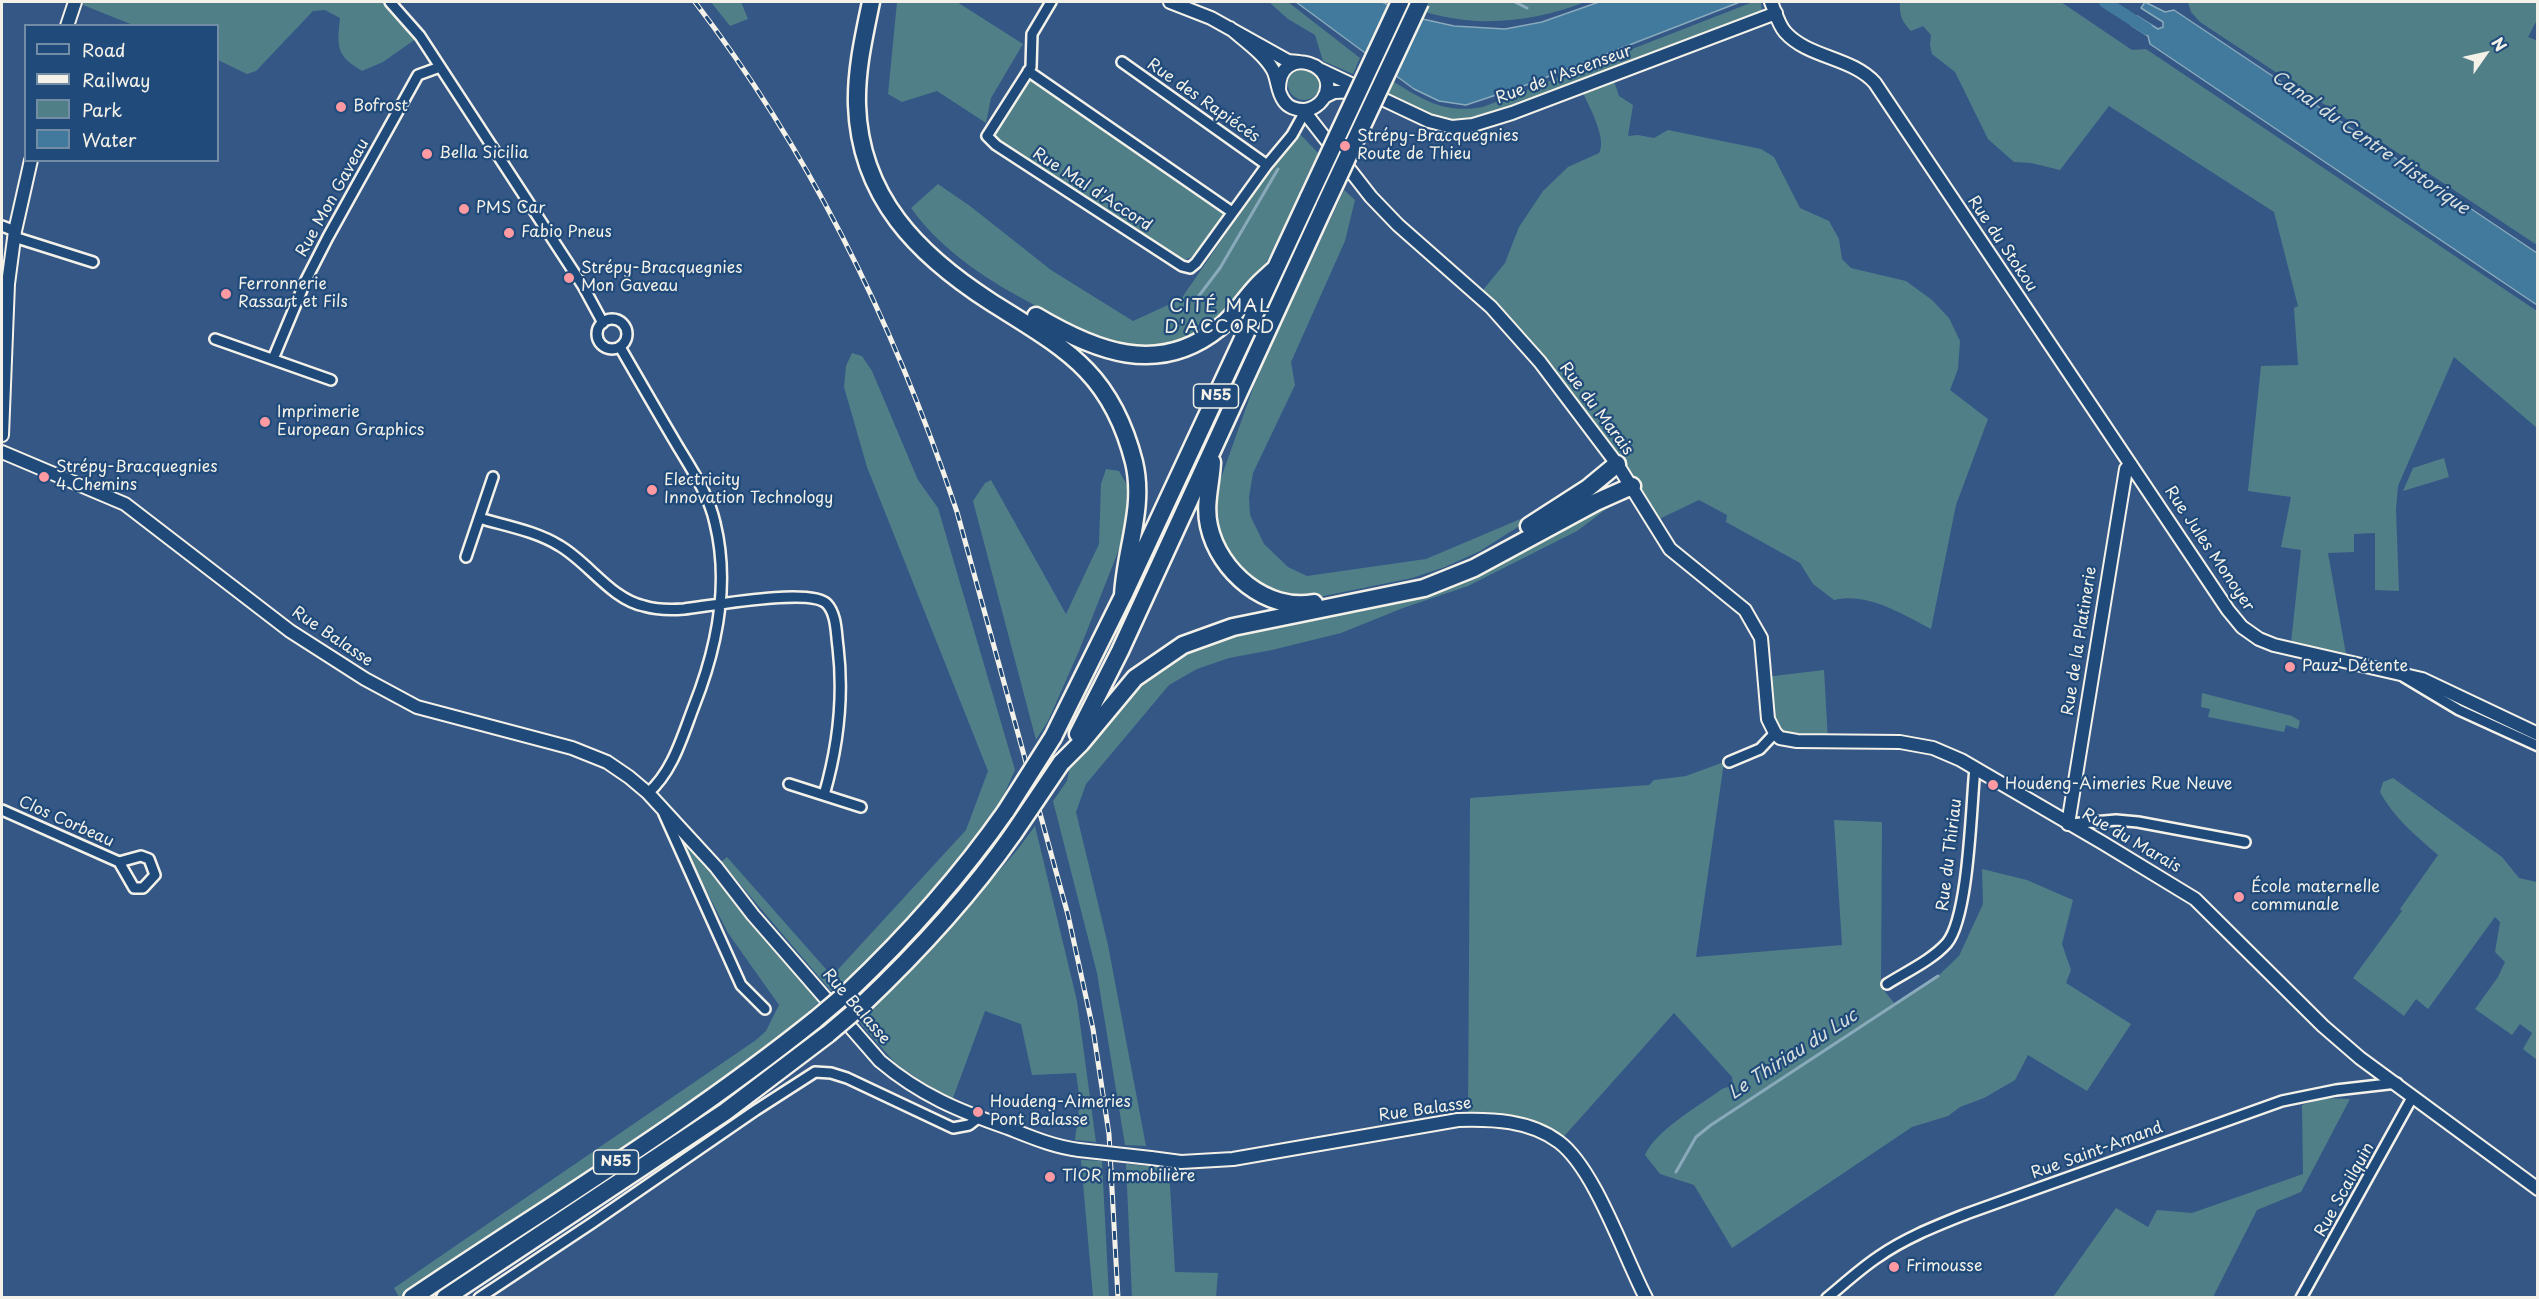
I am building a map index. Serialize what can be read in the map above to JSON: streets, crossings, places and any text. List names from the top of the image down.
{
  "streets": {
    "highway": ["N55"],
    "street": [
      "Rue de l'Ascenseur",
      "Rue des Rapiécés",
      "Rue Mal d'Accord",
      "Rue Mon Gaveau",
      "Rue du Stokou",
      "Rue du Marais",
      "Rue Jules Monoyer",
      "Rue Balasse",
      "Rue de la Platinerie",
      "Clos Corbeau",
      "Rue du Thiriau",
      "Rue Saint-Amand",
      "Rue Scailquin"
    ]
  },
  "crossings": [
    ["Rue de l'Ascenseur", "Rue du Stokou"],
    ["Rue de l'Ascenseur", "Rue du Marais"],
    ["Rue des Rapiécés", "Rue Mal d'Accord"],
    ["Rue du Stokou", "Rue Jules Monoyer"],
    ["Rue du Stokou", "Rue de la Platinerie"],
    ["Rue du Marais", "Rue de la Platinerie"],
    ["Rue du Marais", "Rue du Thiriau"],
    ["Rue du Marais", "Rue Saint-Amand"],
    ["Rue du Marais", "Rue Scailquin"]
  ],
  "districts": ["CITÉ MAL D'ACCORD"],
  "water": ["Canal du Centre Historique", "Le Thiriau du Luc"],
  "places": [
    "Bofrost",
    "Strépy-Bracquegnies Route de Thieu",
    "Bella Sicilia",
    "PMS Car",
    "Fabio Pneus",
    "Strépy-Bracquegnies Mon Gaveau",
    "Ferronnerie Rassart et Fils",
    "Imprimerie European Graphics",
    "Strépy-Bracquegnies 4 Chemins",
    "Electricity Innovation Technology",
    "Pauz' Détente",
    "Houdeng-Aimeries Rue Neuve",
    "École maternelle communale",
    "Houdeng-Aimeries Pont Balasse",
    "TIOR Immobilière",
    "Frimousse"
  ],
  "legend": [
    "Road",
    "Railway",
    "Park",
    "Water"
  ],
  "north": "top right"
}
